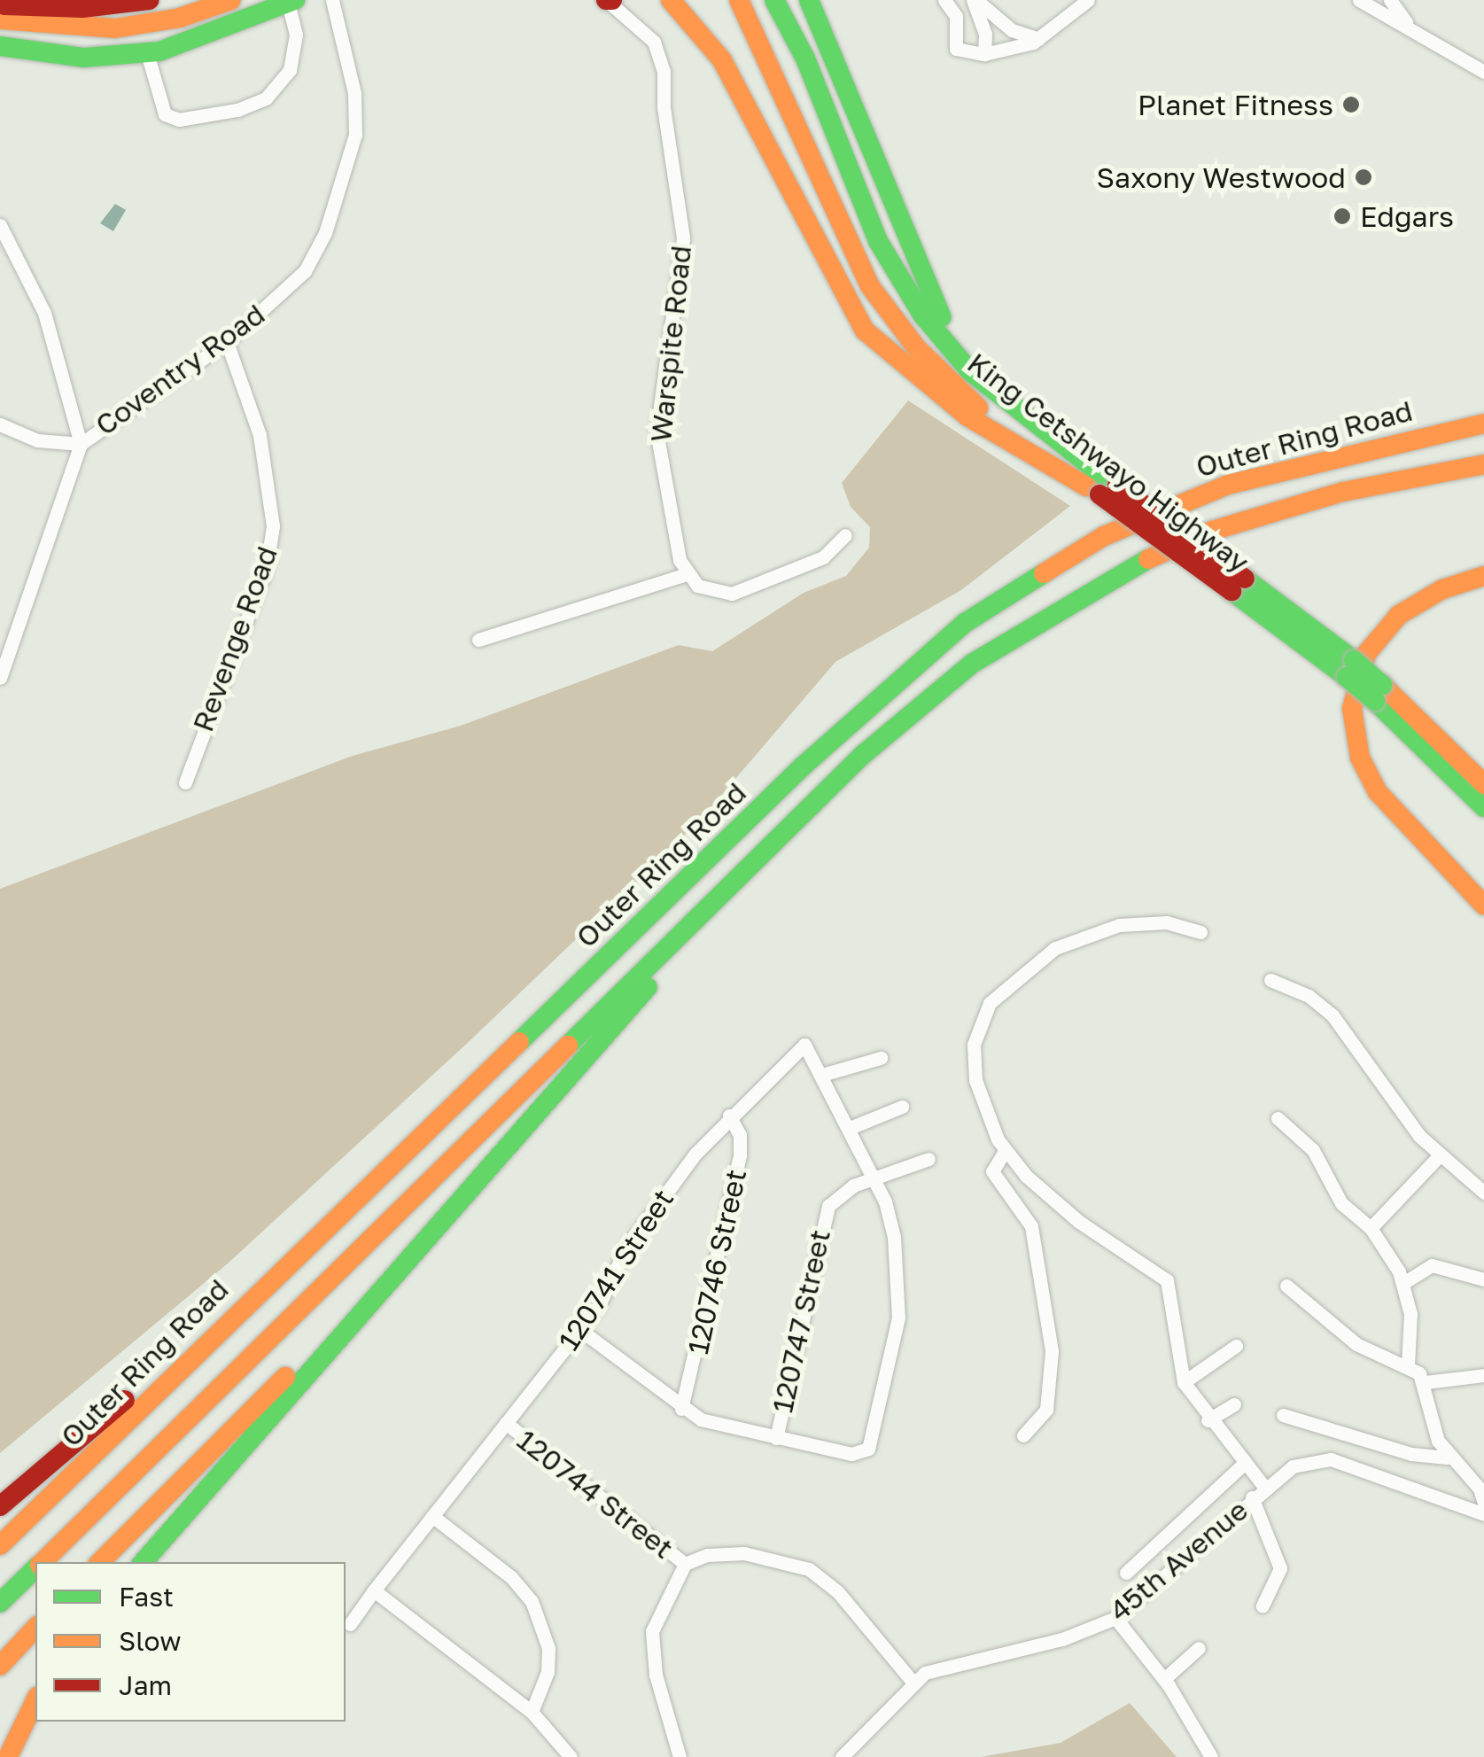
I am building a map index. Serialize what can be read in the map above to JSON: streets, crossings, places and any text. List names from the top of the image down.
{
  "streets": {
    "main road": ["Outer Ring Road", "King Cetshwayo Highway"],
    "street": [
      "Warspite Road",
      "Coventry Road",
      "Revenge Road",
      "120746 Street",
      "120741 Street",
      "120747 Street",
      "120744 Street",
      "45th Avenue"
    ]
  },
  "crossings": [
    ["Coventry Road", "Revenge Road"],
    ["120746 Street", "120741 Street"],
    ["120741 Street", "120744 Street"]
  ],
  "places": ["Planet Fitness", "Saxony Westwood", "Edgars"],
  "legend": ["Fast", "Slow", "Jam"]
}
